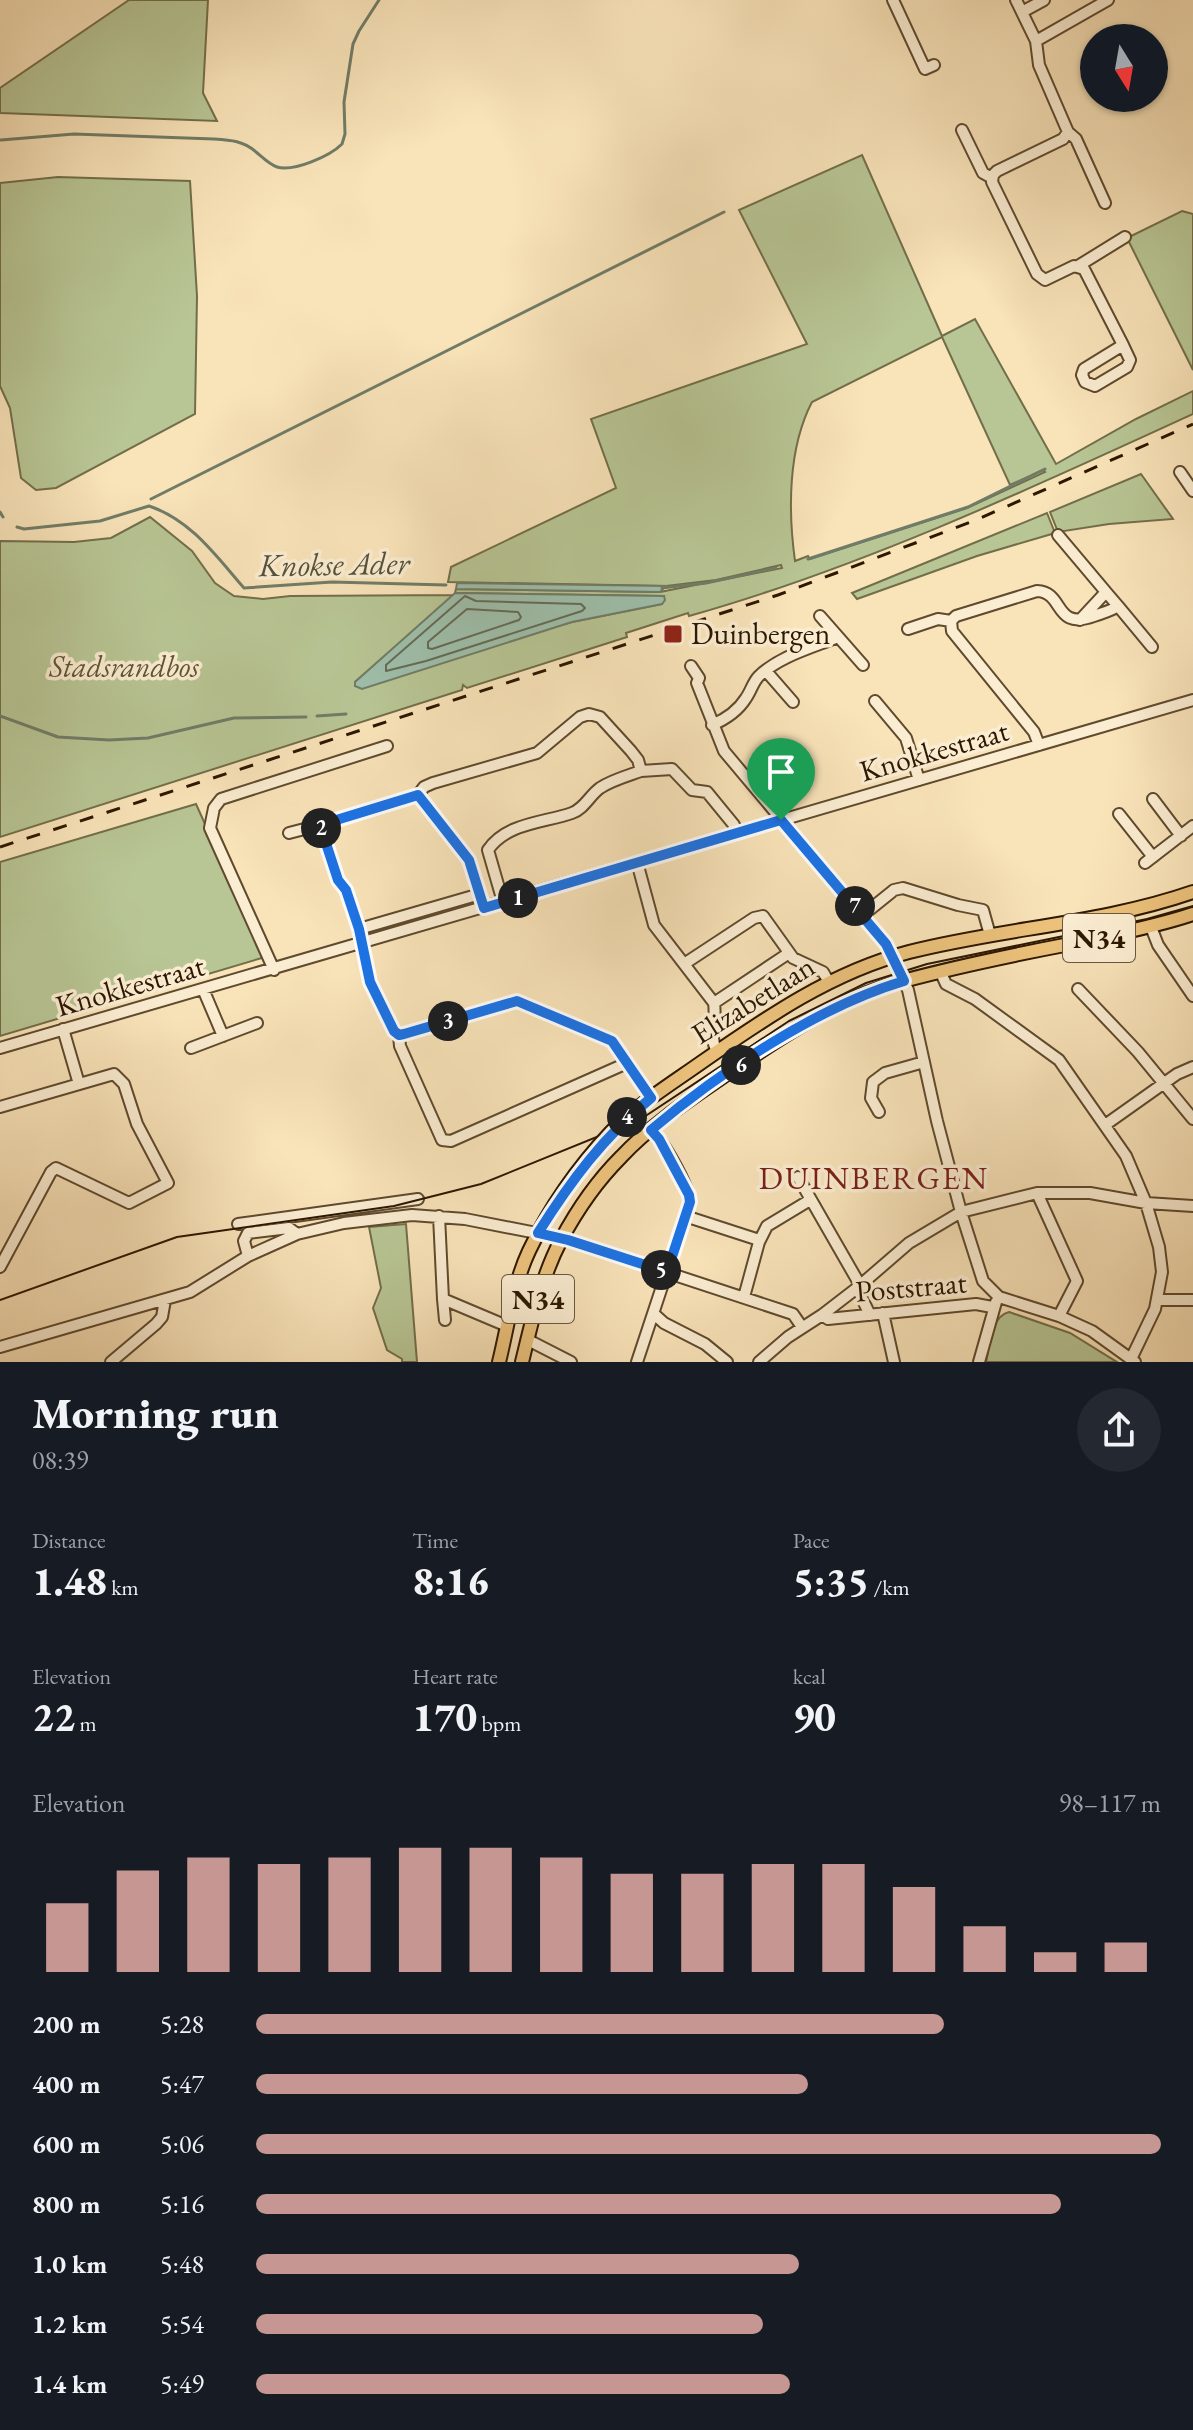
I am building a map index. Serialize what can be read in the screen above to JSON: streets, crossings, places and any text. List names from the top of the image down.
{
  "streets": {
    "main road": ["N34", "Elizabetlaan"],
    "street": ["Knokkestraat", "Poststraat"]
  },
  "districts": ["DUINBERGEN"],
  "water": ["Knokse Ader"],
  "parks": ["Stadsrandbos"],
  "places": {
    "transit": ["Duinbergen"]
  },
  "north": "bottom",
  "page": {
    "pins": [
      "2",
      "1",
      "7",
      "3",
      "6",
      "4",
      "5"
    ],
    "heading": ["Morning run", "08:39"],
    "stats": [
      ["Distance", "1.48 km"],
      ["Time", "8:16"],
      ["Pace", "5:35 /km"],
      ["Elevation", "22 m"],
      ["Heart rate", "170 bpm"],
      ["kcal", "90"]
    ],
    "chart": ["Elevation", "98–117 m"],
    "list": [
      {
        "name": "200 m",
        "note": "5:28"
      },
      {
        "name": "400 m",
        "note": "5:47"
      },
      {
        "name": "600 m",
        "note": "5:06"
      },
      {
        "name": "800 m",
        "note": "5:16"
      },
      {
        "name": "1.0 km",
        "note": "5:48"
      },
      {
        "name": "1.2 km",
        "note": "5:54"
      },
      {
        "name": "1.4 km",
        "note": "5:49"
      }
    ]
  }
}
